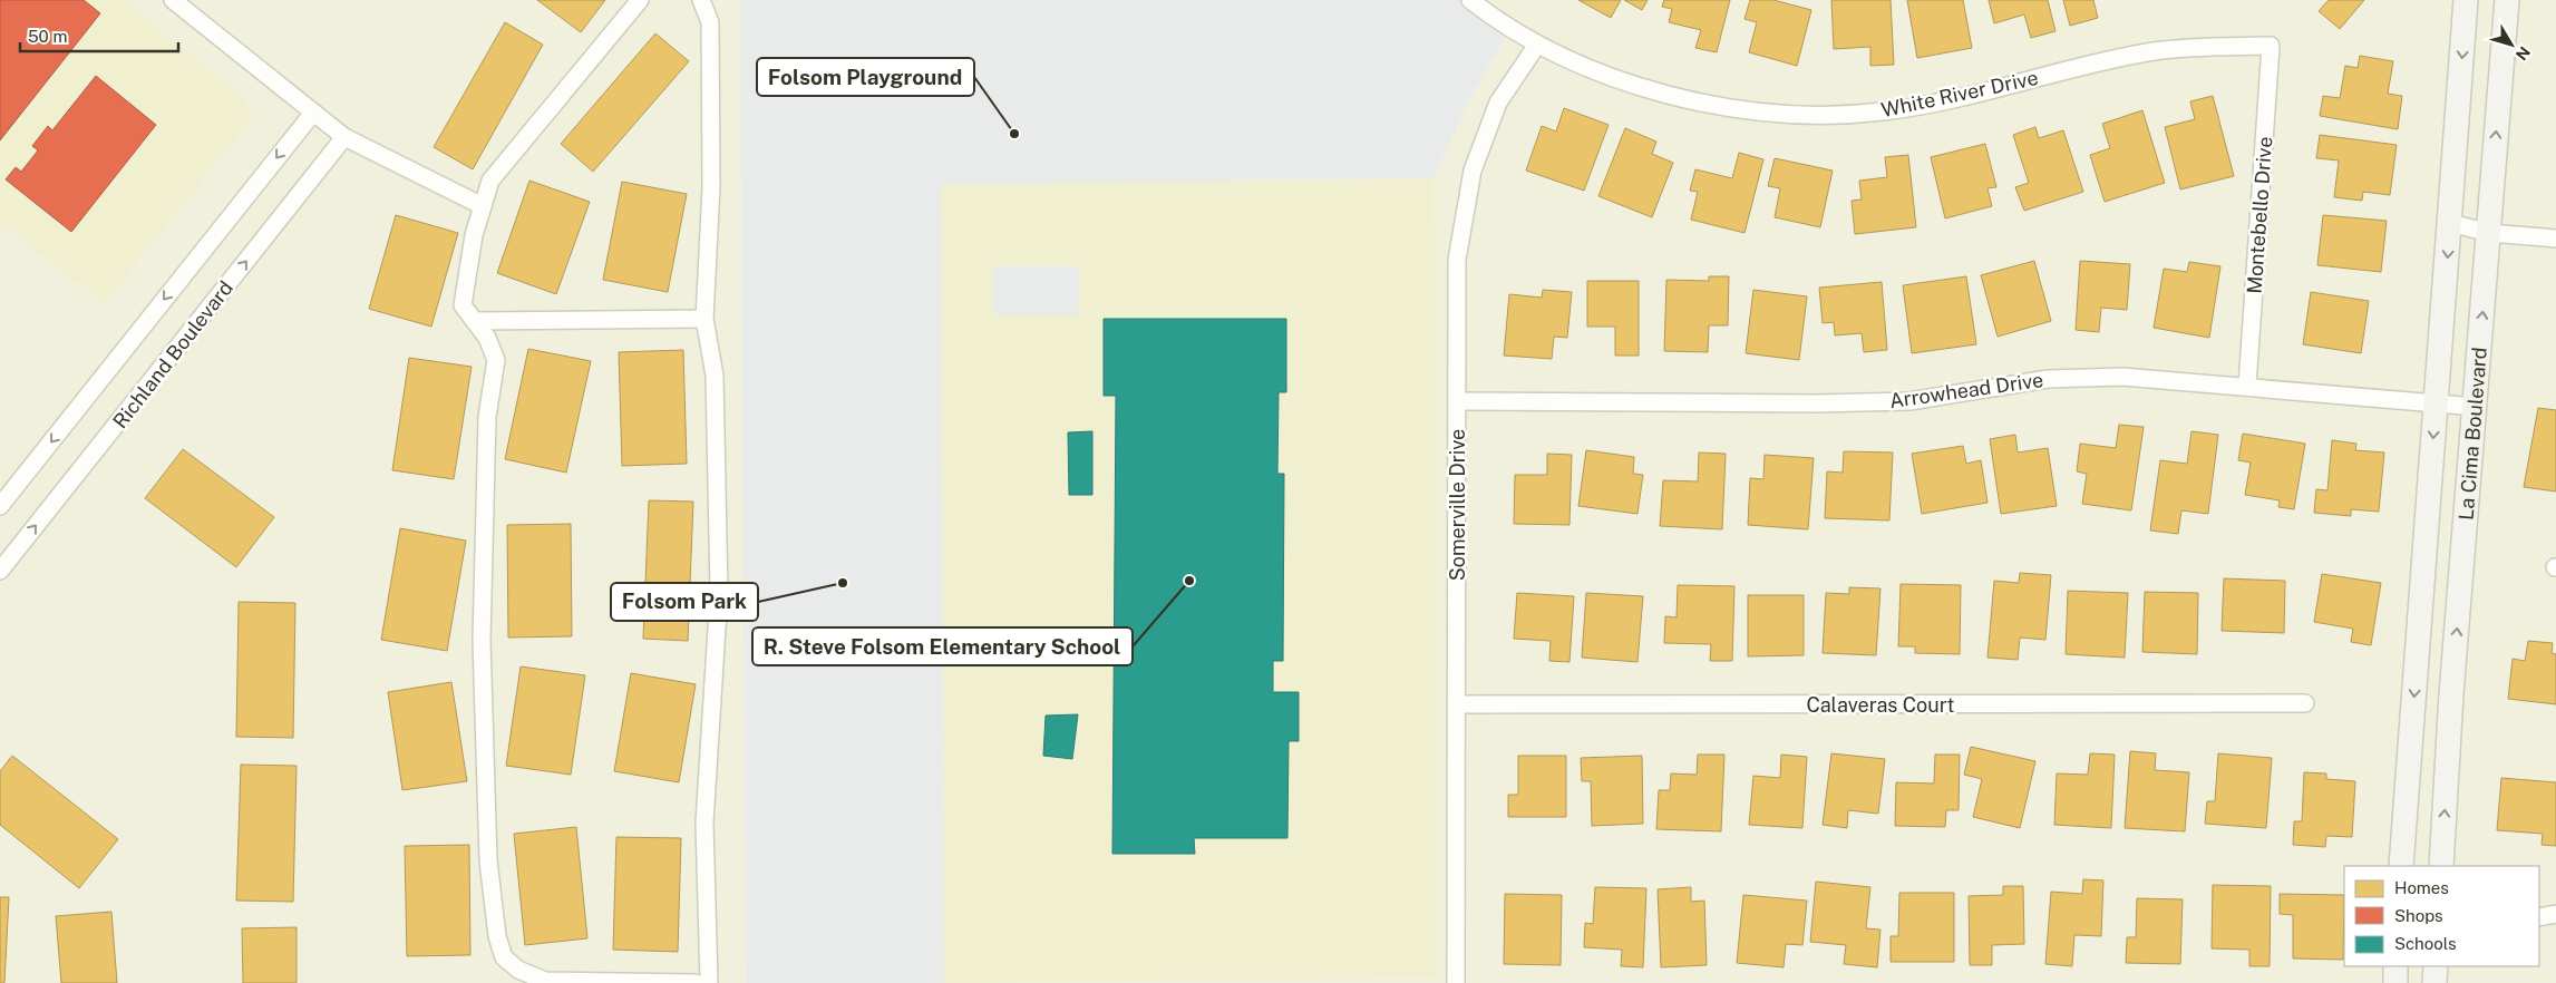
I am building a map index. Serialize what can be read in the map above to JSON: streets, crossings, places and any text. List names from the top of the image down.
{
  "streets": {
    "street": [
      "White River Drive",
      "Montebello Drive",
      "Richland Boulevard",
      "Arrowhead Drive",
      "La Cima Boulevard",
      "Somerville Drive",
      "Calaveras Court"
    ]
  },
  "crossings": [
    ["White River Drive", "Montebello Drive"],
    ["White River Drive", "Somerville Drive"],
    ["Montebello Drive", "Arrowhead Drive"],
    ["Arrowhead Drive", "La Cima Boulevard"],
    ["Arrowhead Drive", "Somerville Drive"],
    ["Somerville Drive", "Calaveras Court"]
  ],
  "places": ["Folsom Playground", "R. Steve Folsom Elementary School", "Folsom Park"],
  "legend": ["Homes", "Shops", "Schools"],
  "scale_bar": "50 m",
  "north": "bottom right"
}
